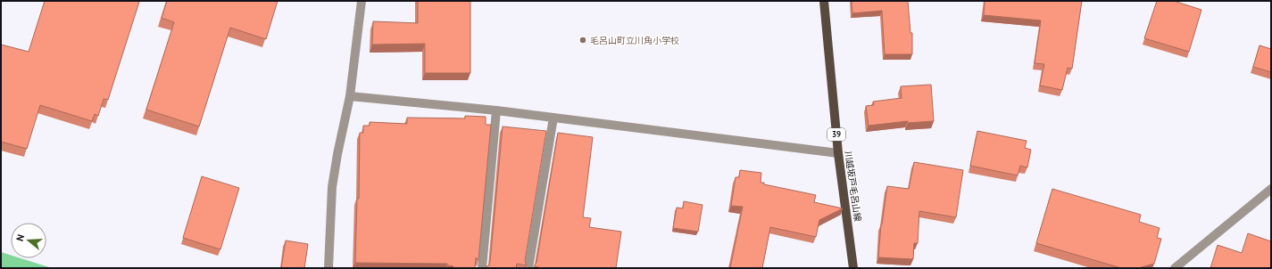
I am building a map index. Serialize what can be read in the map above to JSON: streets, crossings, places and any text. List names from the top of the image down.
{
  "streets": {
    "main road": ["39", "川越坂戸毛呂山線"]
  },
  "places": ["毛呂山町立川角小学校"],
  "north": "left"
}
